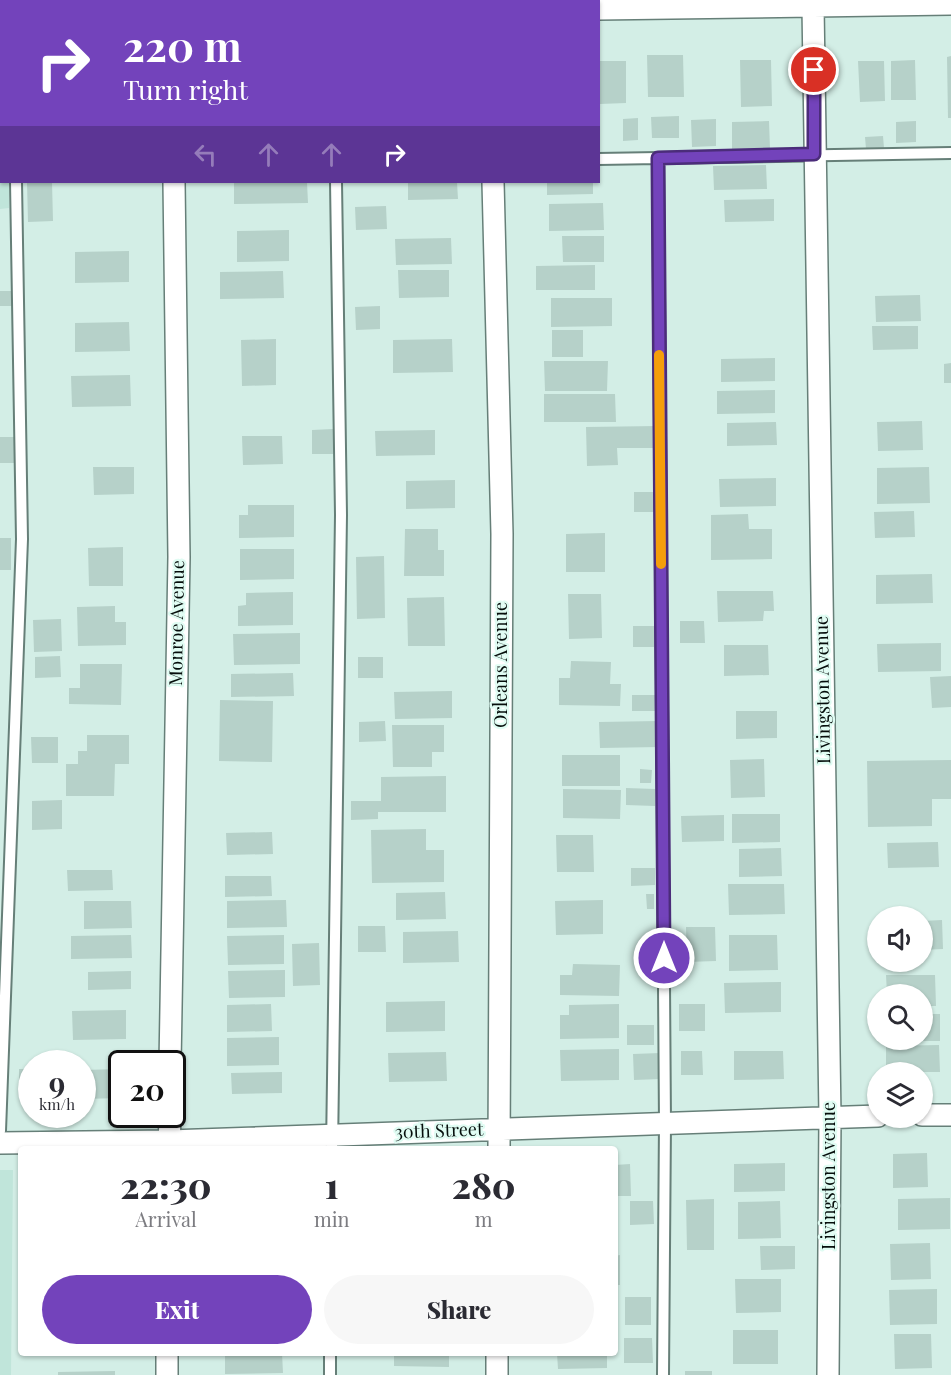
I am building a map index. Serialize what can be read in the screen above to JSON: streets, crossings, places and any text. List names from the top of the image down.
{
  "streets": {
    "street": [
      "Monroe Avenue",
      "Orleans Avenue",
      "Livingston Avenue",
      "30th Street"
    ]
  },
  "crossings": [
    ["Orleans Avenue", "30th Street"],
    ["Livingston Avenue", "30th Street"]
  ],
  "page": {
    "turn": ["220 m", "Turn right"],
    "speed": "9 km/h",
    "limit": "20",
    "eta": [
      "22:30",
      "Arrival",
      "1",
      "min",
      "280",
      "m"
    ],
    "buttons": ["Exit", "Share"]
  }
}
